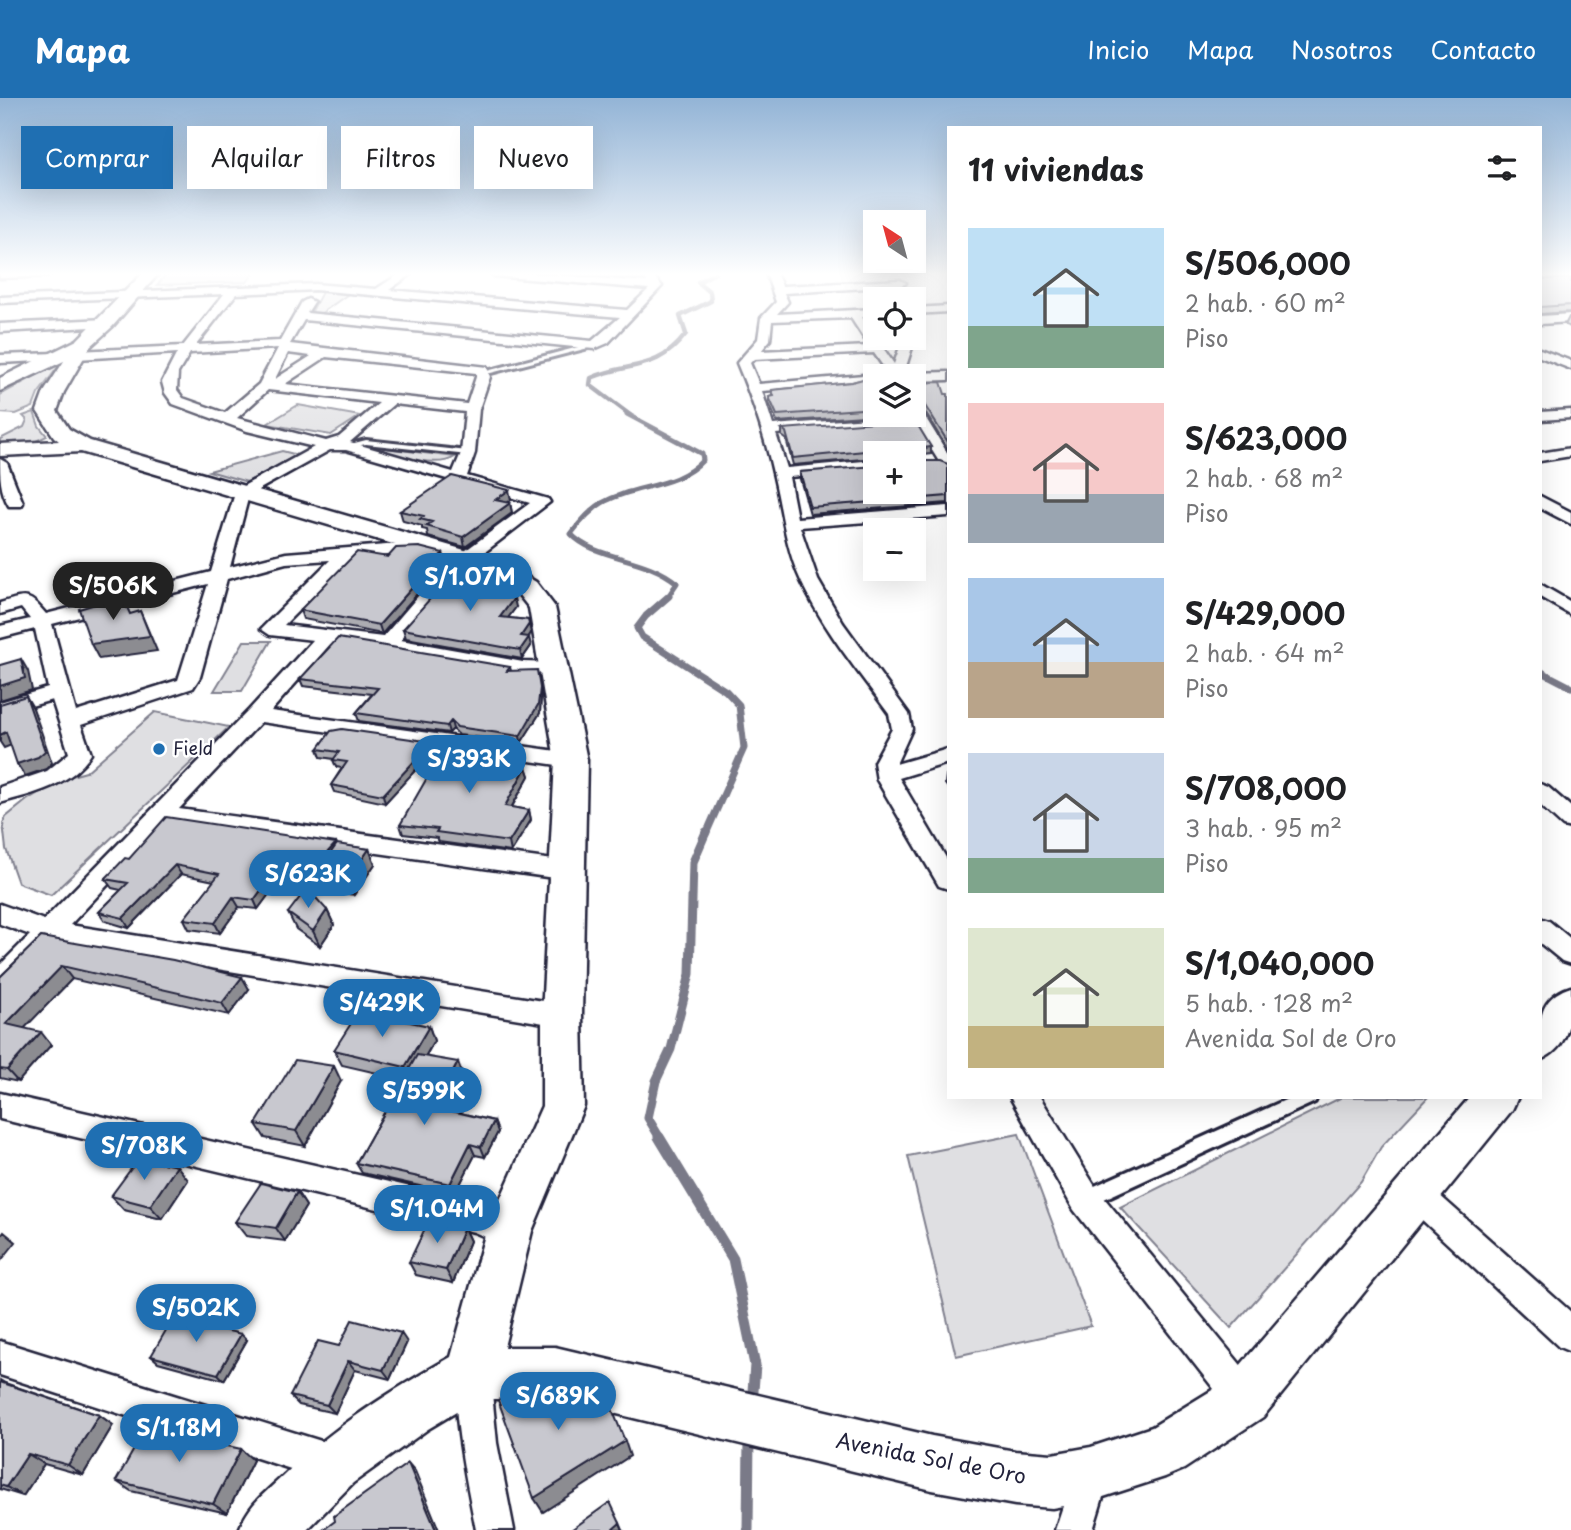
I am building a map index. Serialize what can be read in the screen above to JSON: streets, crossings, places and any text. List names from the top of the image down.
{
  "streets": {
    "street": ["Avenida Sol de Oro"]
  },
  "places": ["Field"],
  "north": "top left",
  "page": {
    "header": "Mapa",
    "nav": [
      "Inicio",
      "Mapa",
      "Nosotros",
      "Contacto"
    ],
    "chip": [
      "Comprar",
      "Alquilar",
      "Filtros",
      "Nuevo"
    ],
    "heading": "11 viviendas",
    "map_buttons": ["+", "−"],
    "list": [
      {
        "name": "S/506,000",
        "note": "2 hab. · 60 m² · Piso"
      },
      {
        "name": "S/623,000",
        "note": "2 hab. · 68 m² · Piso"
      },
      {
        "name": "S/429,000",
        "note": "2 hab. · 64 m² · Piso"
      },
      {
        "name": "S/708,000",
        "note": "3 hab. · 95 m² · Piso"
      },
      {
        "name": "S/1,040,000",
        "note": "5 hab. · 128 m² · Avenida Sol de Oro"
      }
    ],
    "price": [
      "S/1.07M",
      "S/506K",
      "S/393K",
      "S/623K",
      "S/429K",
      "S/599K",
      "S/708K",
      "S/1.04M",
      "S/502K",
      "S/689K",
      "S/1.18M"
    ]
  }
}
